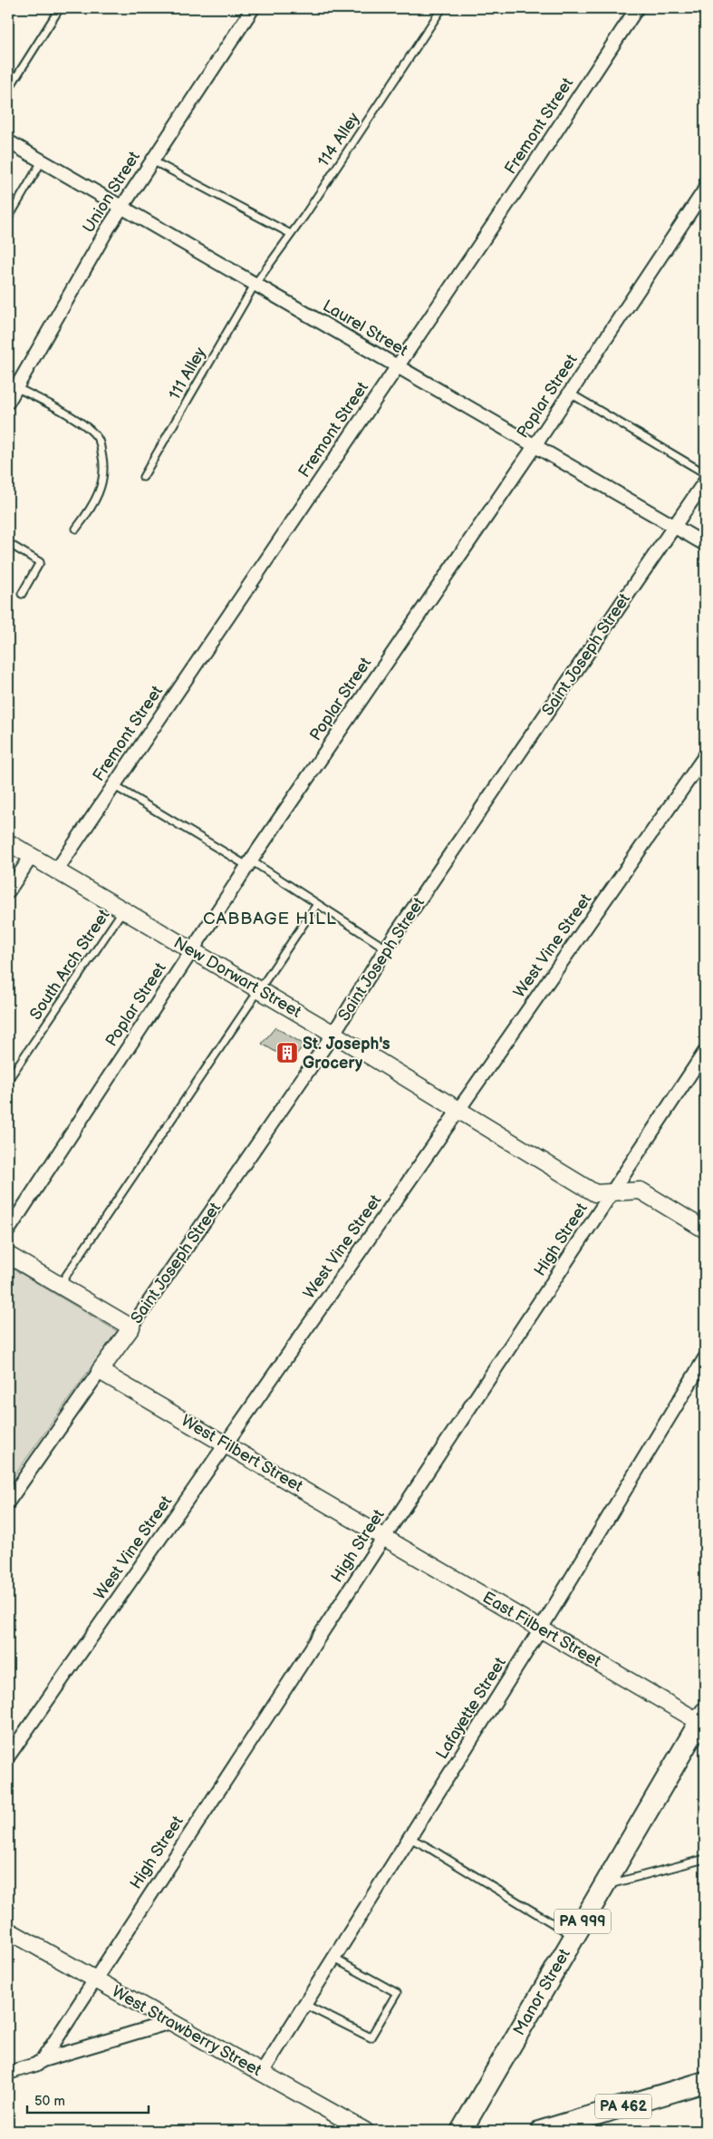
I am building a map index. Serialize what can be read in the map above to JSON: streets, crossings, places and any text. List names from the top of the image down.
{
  "streets": {
    "main road": ["PA 999", "Manor Street", "PA 462"],
    "street": [
      "Fremont Street",
      "Union Street",
      "Laurel Street",
      "Poplar Street",
      "Saint Joseph Street",
      "West Vine Street",
      "New Dorwart Street",
      "High Street",
      "West Filbert Street",
      "East Filbert Street",
      "Lafayette Street",
      "West Strawberry Street"
    ],
    "lane": ["114 Alley", "111 Alley", "South Arch Street"]
  },
  "crossings": [
    ["Fremont Street", "Laurel Street"],
    ["Fremont Street", "New Dorwart Street"],
    ["114 Alley", "Laurel Street"],
    ["114 Alley", "111 Alley"],
    ["Union Street", "Laurel Street"],
    ["Laurel Street", "111 Alley"],
    ["Laurel Street", "Poplar Street"],
    ["Laurel Street", "Saint Joseph Street"],
    ["Poplar Street", "New Dorwart Street"],
    ["Saint Joseph Street", "New Dorwart Street"],
    ["Saint Joseph Street", "West Filbert Street"],
    ["West Vine Street", "New Dorwart Street"],
    ["West Vine Street", "West Filbert Street"],
    ["South Arch Street", "New Dorwart Street"],
    ["New Dorwart Street", "High Street"],
    ["High Street", "West Filbert Street"],
    ["High Street", "East Filbert Street"],
    ["High Street", "West Strawberry Street"],
    ["West Filbert Street", "East Filbert Street"],
    ["East Filbert Street", "Lafayette Street"],
    ["East Filbert Street", "Manor Street"],
    ["Lafayette Street", "West Strawberry Street"]
  ],
  "districts": ["CABBAGE HILL"],
  "places": {
    "building": ["St. Joseph's Grocery"]
  },
  "scale_bar": "50 m"
}
